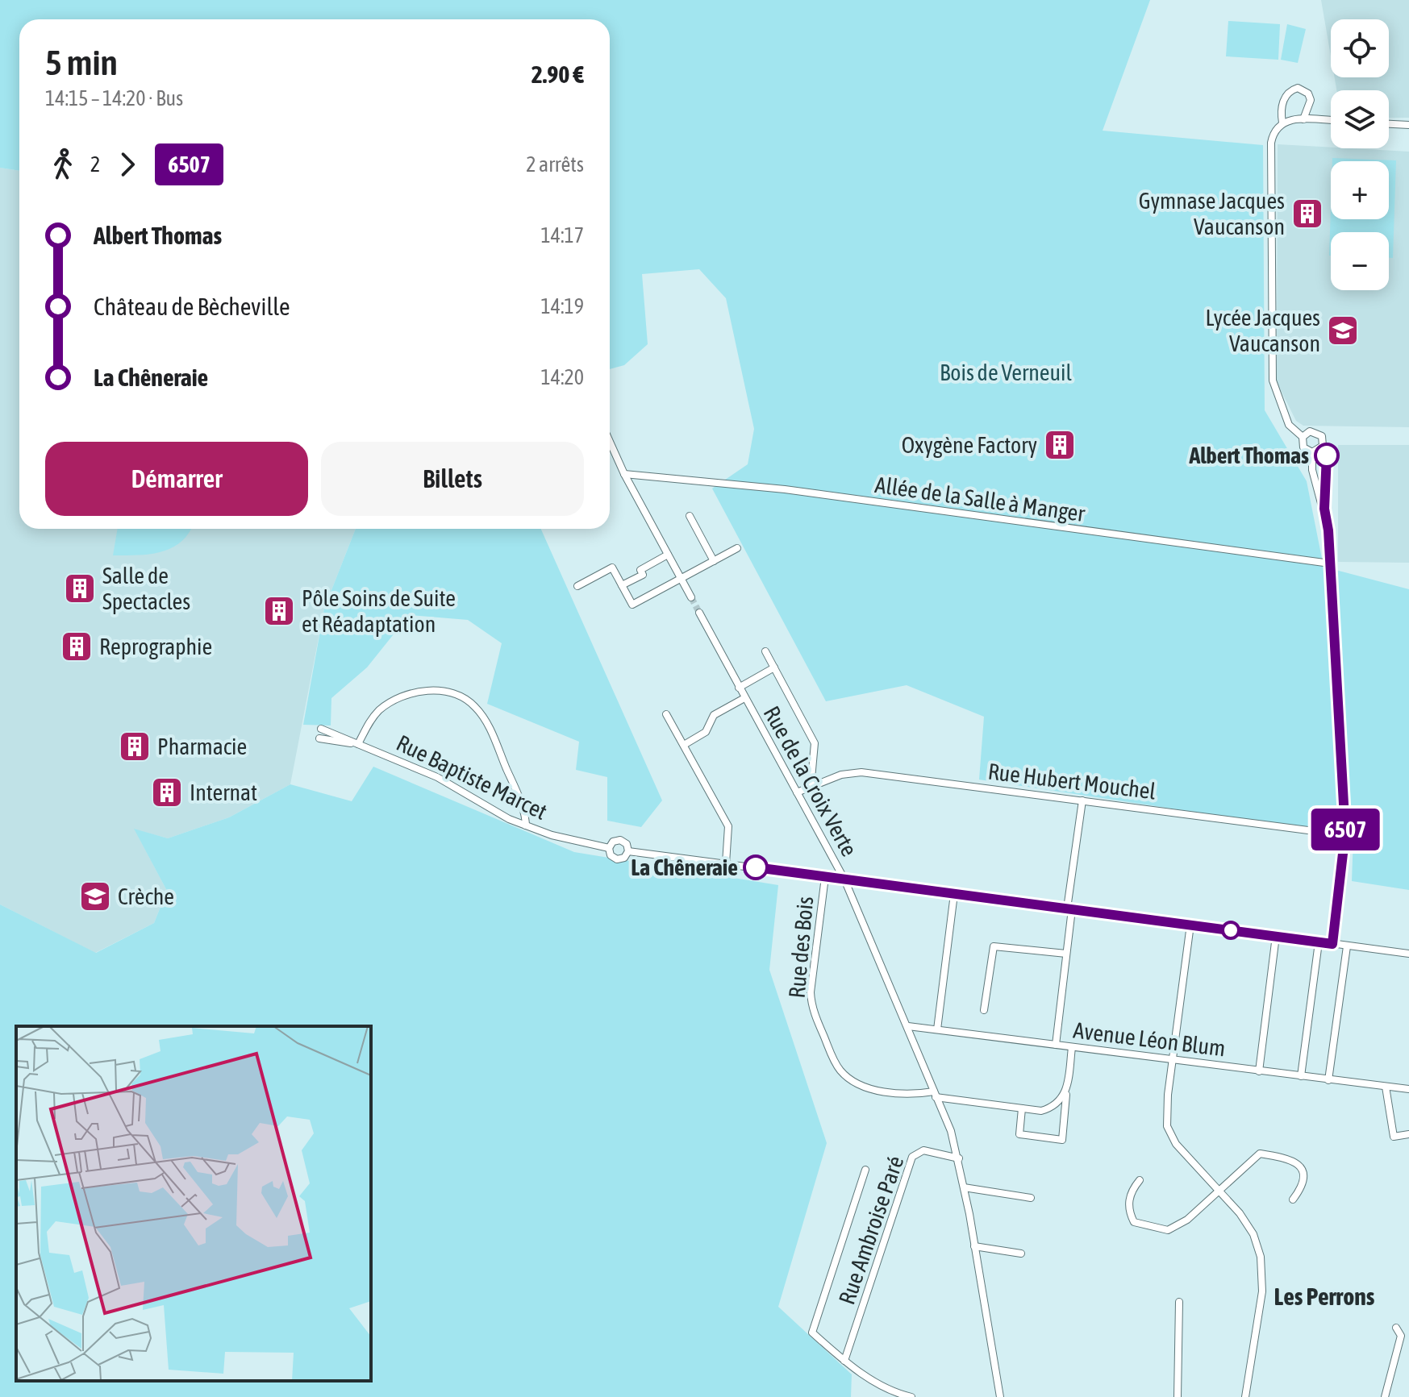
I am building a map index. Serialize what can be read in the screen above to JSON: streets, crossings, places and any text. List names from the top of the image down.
{
  "streets": {
    "street": [
      "Allée de la Salle à Manger",
      "Rue Baptiste Marcet",
      "Rue de la Croix Verte",
      "Rue Hubert Mouchel",
      "Rue des Bois",
      "Avenue Léon Blum",
      "Rue Ambroise Paré"
    ]
  },
  "crossings": [
    ["Rue Baptiste Marcet", "Rue de la Croix Verte"],
    ["Rue Baptiste Marcet", "Rue des Bois"],
    ["Rue de la Croix Verte", "Rue Hubert Mouchel"],
    ["Rue de la Croix Verte", "Rue des Bois"],
    ["Rue de la Croix Verte", "Avenue Léon Blum"],
    ["Rue de la Croix Verte", "Rue Ambroise Paré"]
  ],
  "districts": ["Les Perrons"],
  "parks": ["Bois de Verneuil"],
  "places": {
    "building": [
      "Gymnase Jacques Vaucanson",
      "Oxygène Factory",
      "Salle de Spectacles",
      "Pôle Soins de Suite et Réadaptation",
      "Reprographie",
      "Pharmacie",
      "Internat"
    ],
    "school or university": ["Lycée Jacques Vaucanson", "Crèche"],
    "other": ["Albert Thomas", "La Chêneraie"]
  },
  "lines": ["bus line 6507"],
  "page": {
    "on_map": "6507",
    "map_buttons": ["+", "−"],
    "heading": ["5 min", "14:15 – 14:20 · Bus", "2.90 €"],
    "legs": ["2", "6507", "2 arrêts"],
    "list": [
      {
        "name": "Albert Thomas",
        "value": "14:17"
      },
      {
        "name": "Château de Bècheville",
        "value": "14:19"
      },
      {
        "name": "La Chêneraie",
        "value": "14:20"
      }
    ],
    "buttons": ["Démarrer", "Billets"]
  }
}
